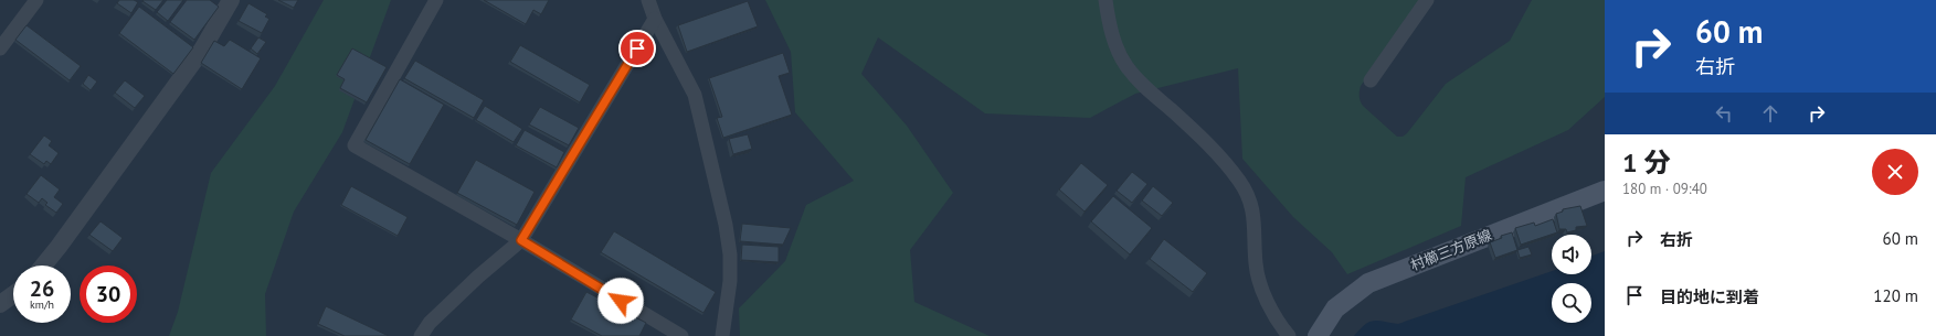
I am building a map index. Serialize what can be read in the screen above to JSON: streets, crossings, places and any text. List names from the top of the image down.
{
  "streets": {
    "main road": ["村櫛三方原線"]
  },
  "page": {
    "turn": ["60 m", "右折"],
    "heading": ["1 分", "180 m · 09:40"],
    "list": [
      {
        "name": "右折",
        "value": "60 m"
      },
      {
        "name": "目的地に到着",
        "value": "120 m"
      }
    ],
    "speed": "26 km/h",
    "limit": "30"
  }
}
